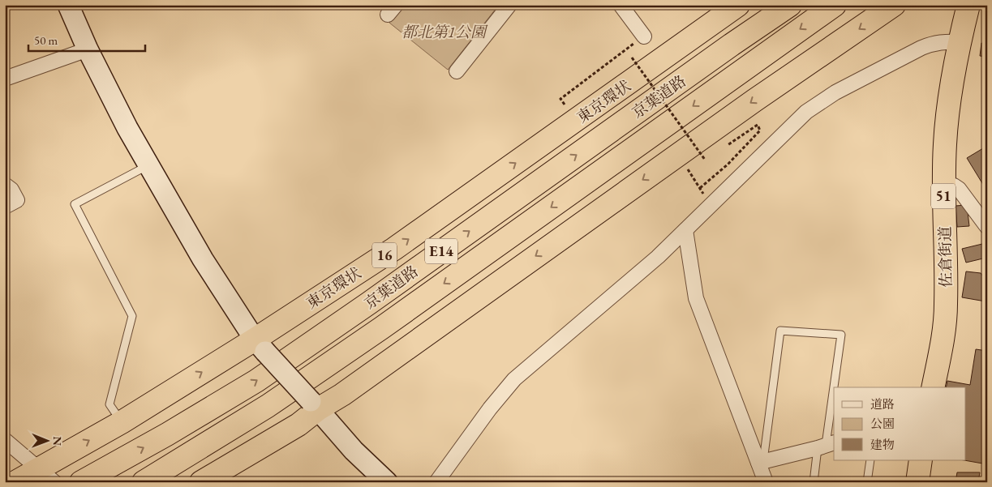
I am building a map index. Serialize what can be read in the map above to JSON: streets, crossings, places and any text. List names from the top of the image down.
{
  "streets": {
    "highway": [
      "京葉道路",
      "東京環状",
      "51",
      "E14",
      "16",
      "佐倉街道"
    ]
  },
  "parks": ["都北第1公園"],
  "legend": ["道路", "公園", "建物"],
  "scale_bar": "50 m",
  "north": "right"
}
